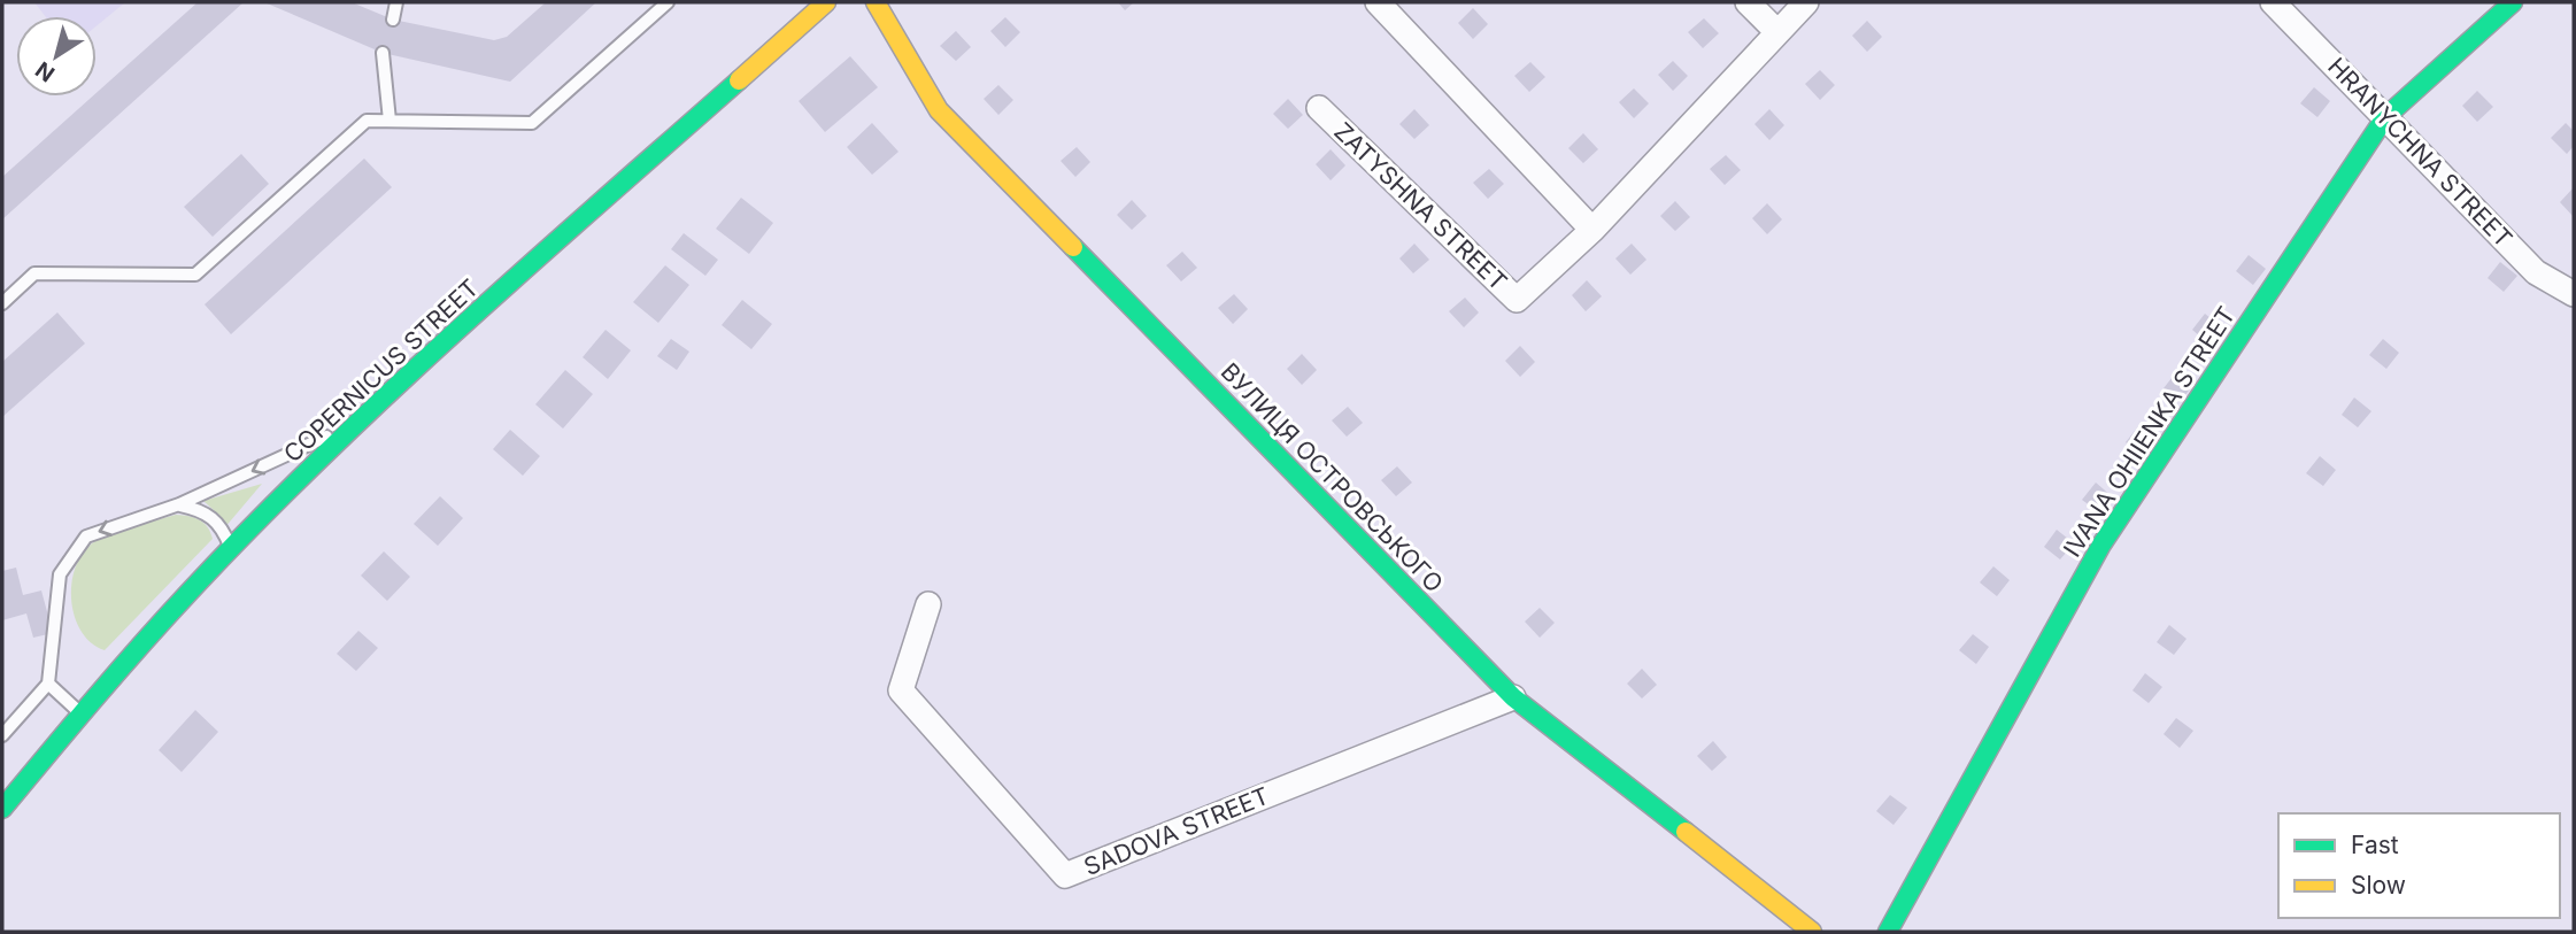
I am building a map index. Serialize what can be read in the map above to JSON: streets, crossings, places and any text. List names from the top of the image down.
{
  "streets": {
    "street": [
      "HRANYCHNA STREET",
      "ZATYSHNA STREET",
      "COPERNICUS STREET",
      "IVANA OHIIENKA STREET",
      "ВУЛИЦЯ ОСТРОВСЬКОГО",
      "SADOVA STREET"
    ]
  },
  "crossings": [
    ["HRANYCHNA STREET", "IVANA OHIIENKA STREET"],
    ["ВУЛИЦЯ ОСТРОВСЬКОГО", "SADOVA STREET"]
  ],
  "legend": ["Fast", "Slow"],
  "north": "bottom left"
}
